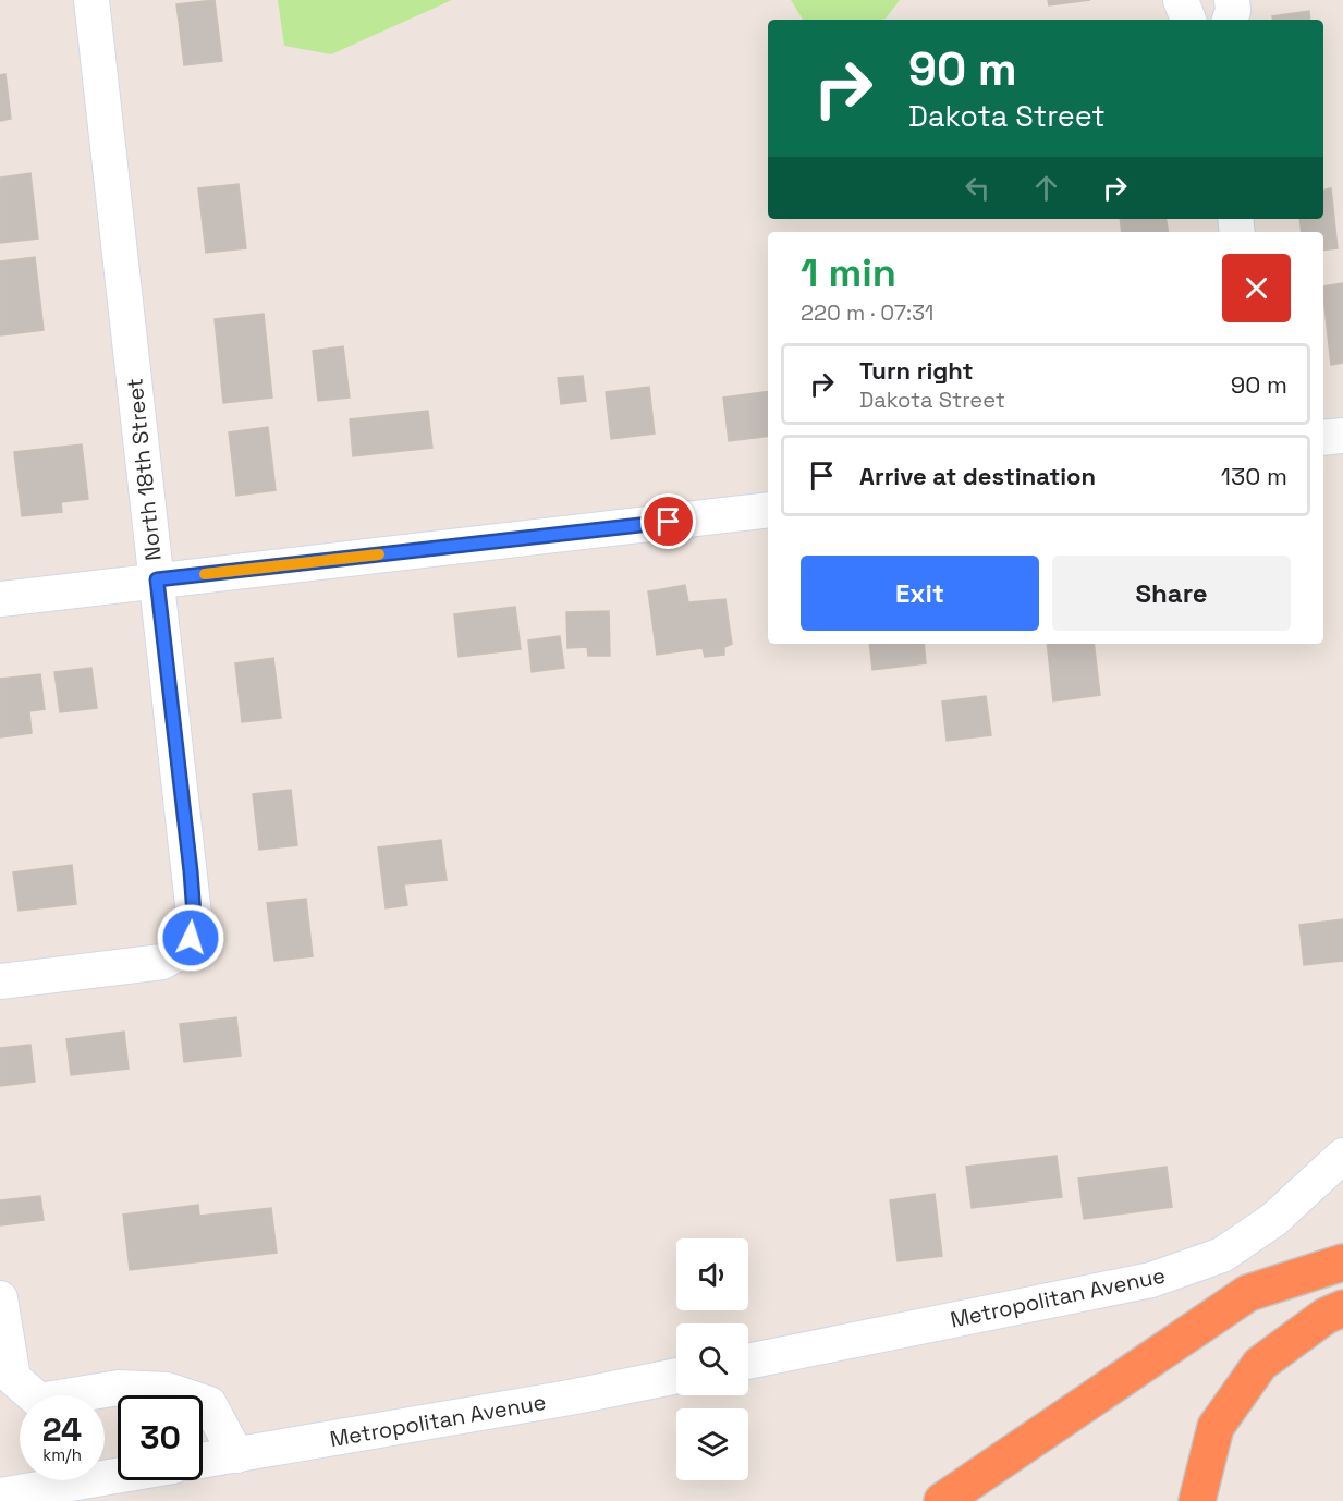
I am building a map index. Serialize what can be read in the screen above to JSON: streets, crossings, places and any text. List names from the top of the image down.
{
  "streets": {
    "street": ["North 18th Street", "Metropolitan Avenue"]
  },
  "page": {
    "turn": ["90 m", "Dakota Street"],
    "heading": ["1 min", "220 m · 07:31"],
    "list": [
      {
        "name": "Turn right",
        "note": "Dakota Street",
        "value": "90 m"
      },
      {
        "name": "Arrive at destination",
        "value": "130 m"
      }
    ],
    "buttons": ["Exit", "Share"],
    "speed": "24 km/h",
    "limit": "30"
  }
}
